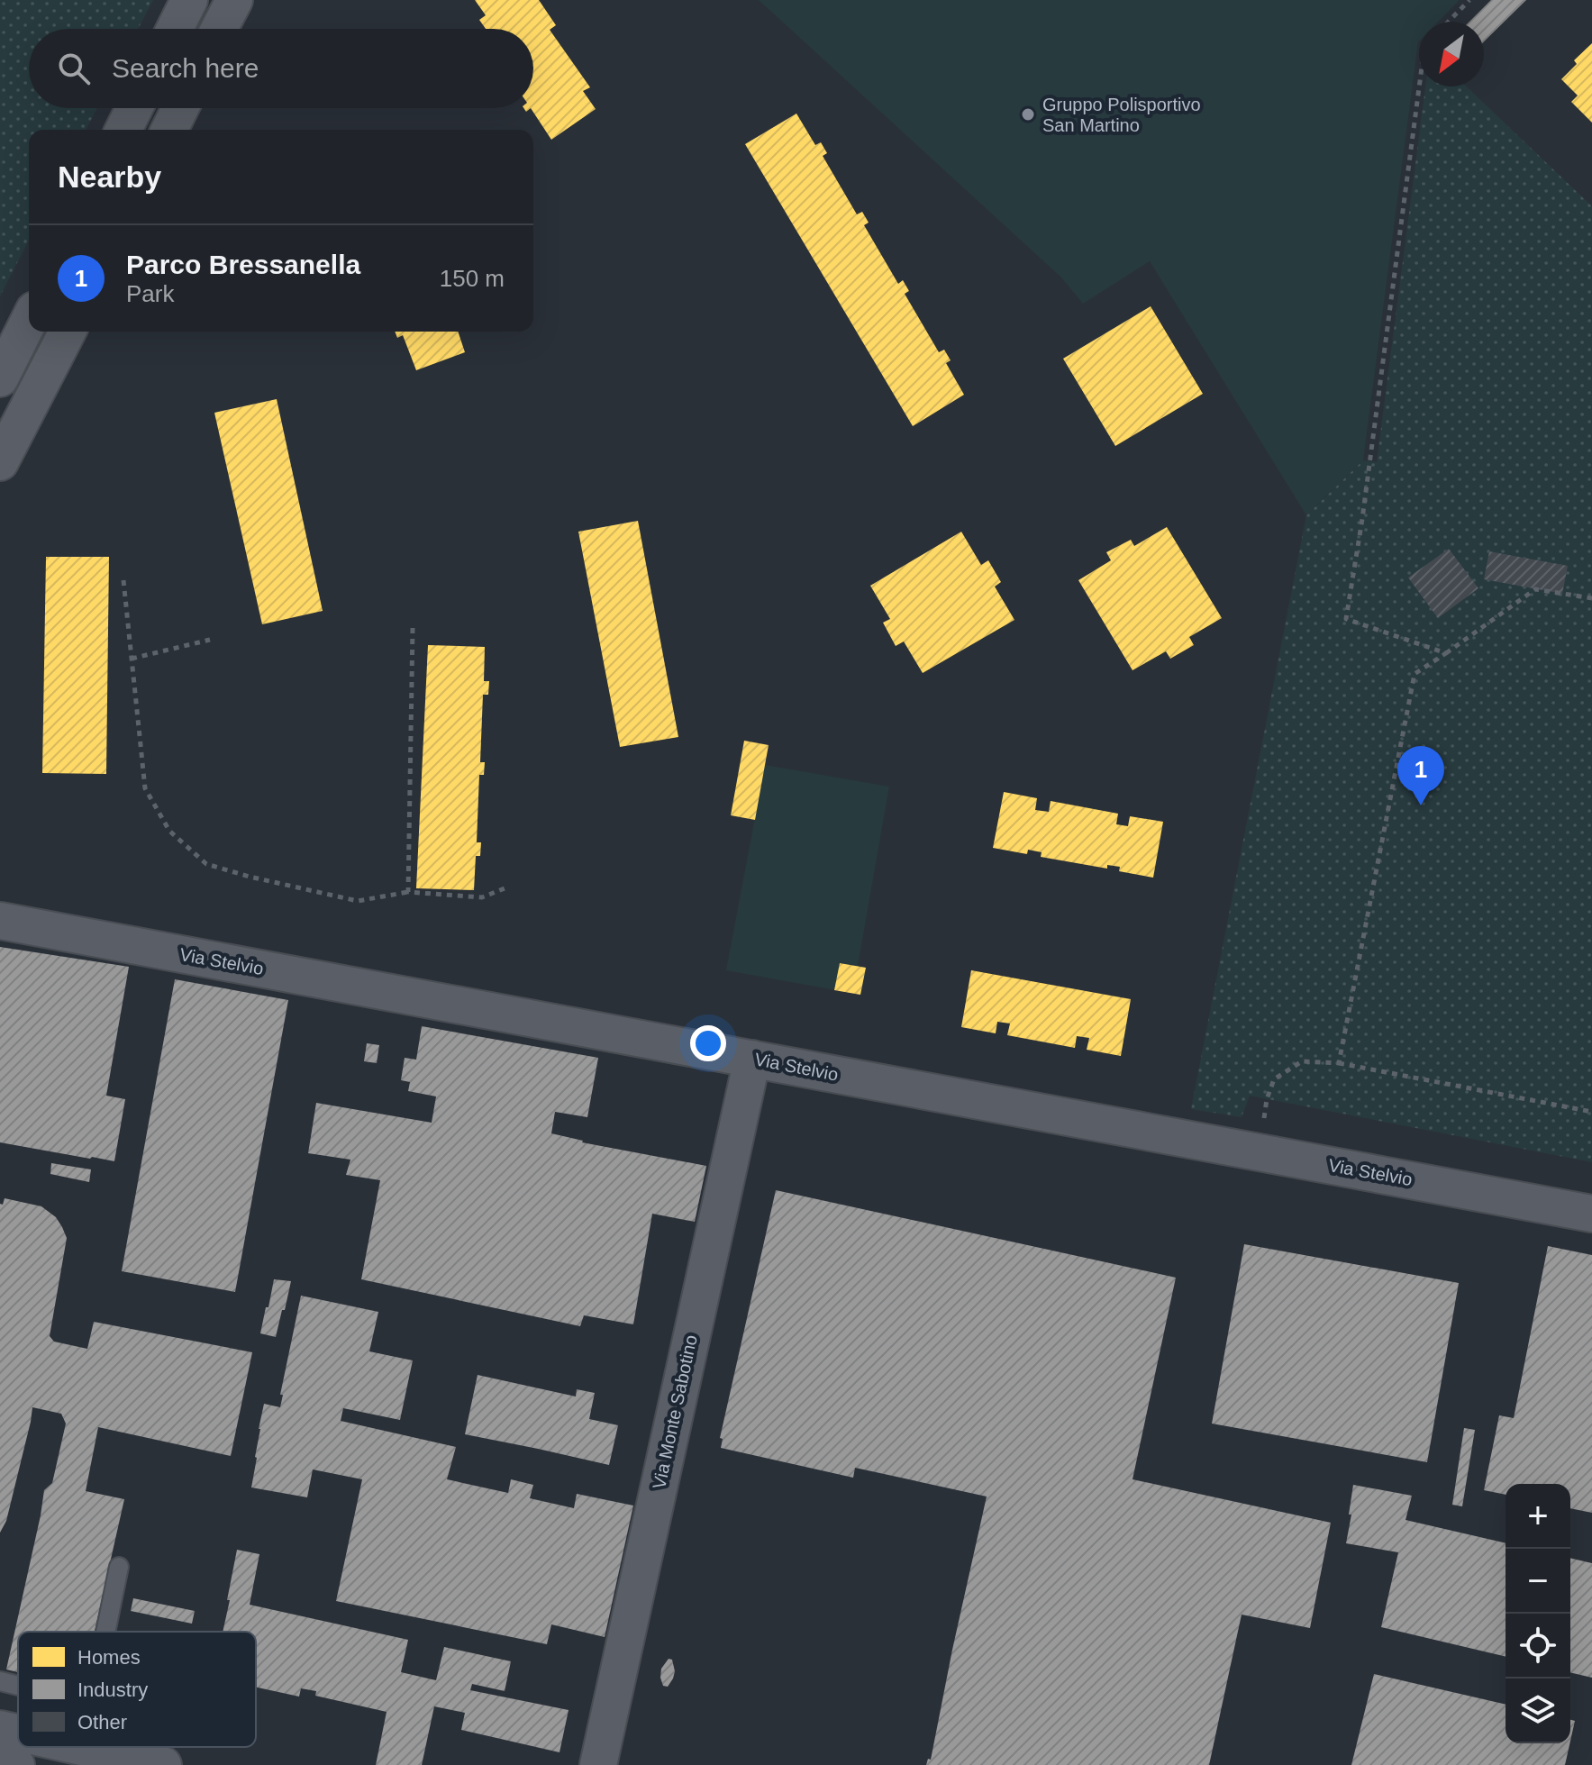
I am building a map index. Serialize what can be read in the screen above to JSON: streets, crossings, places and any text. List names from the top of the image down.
{
  "streets": {
    "street": ["Via Stelvio", "Via Monte Sabotino"]
  },
  "crossings": [
    ["Via Stelvio", "Via Monte Sabotino"]
  ],
  "places": ["Gruppo Polisportivo San Martino"],
  "legend": ["Homes", "Industry", "Other"],
  "north": "bottom left",
  "page": {
    "search": "Search here",
    "heading": "Nearby",
    "list": [
      {
        "mark": "1",
        "name": "Parco Bressanella",
        "note": "Park",
        "value": "150 m"
      }
    ],
    "pins": "1",
    "map_buttons": ["+", "−"]
  }
}
